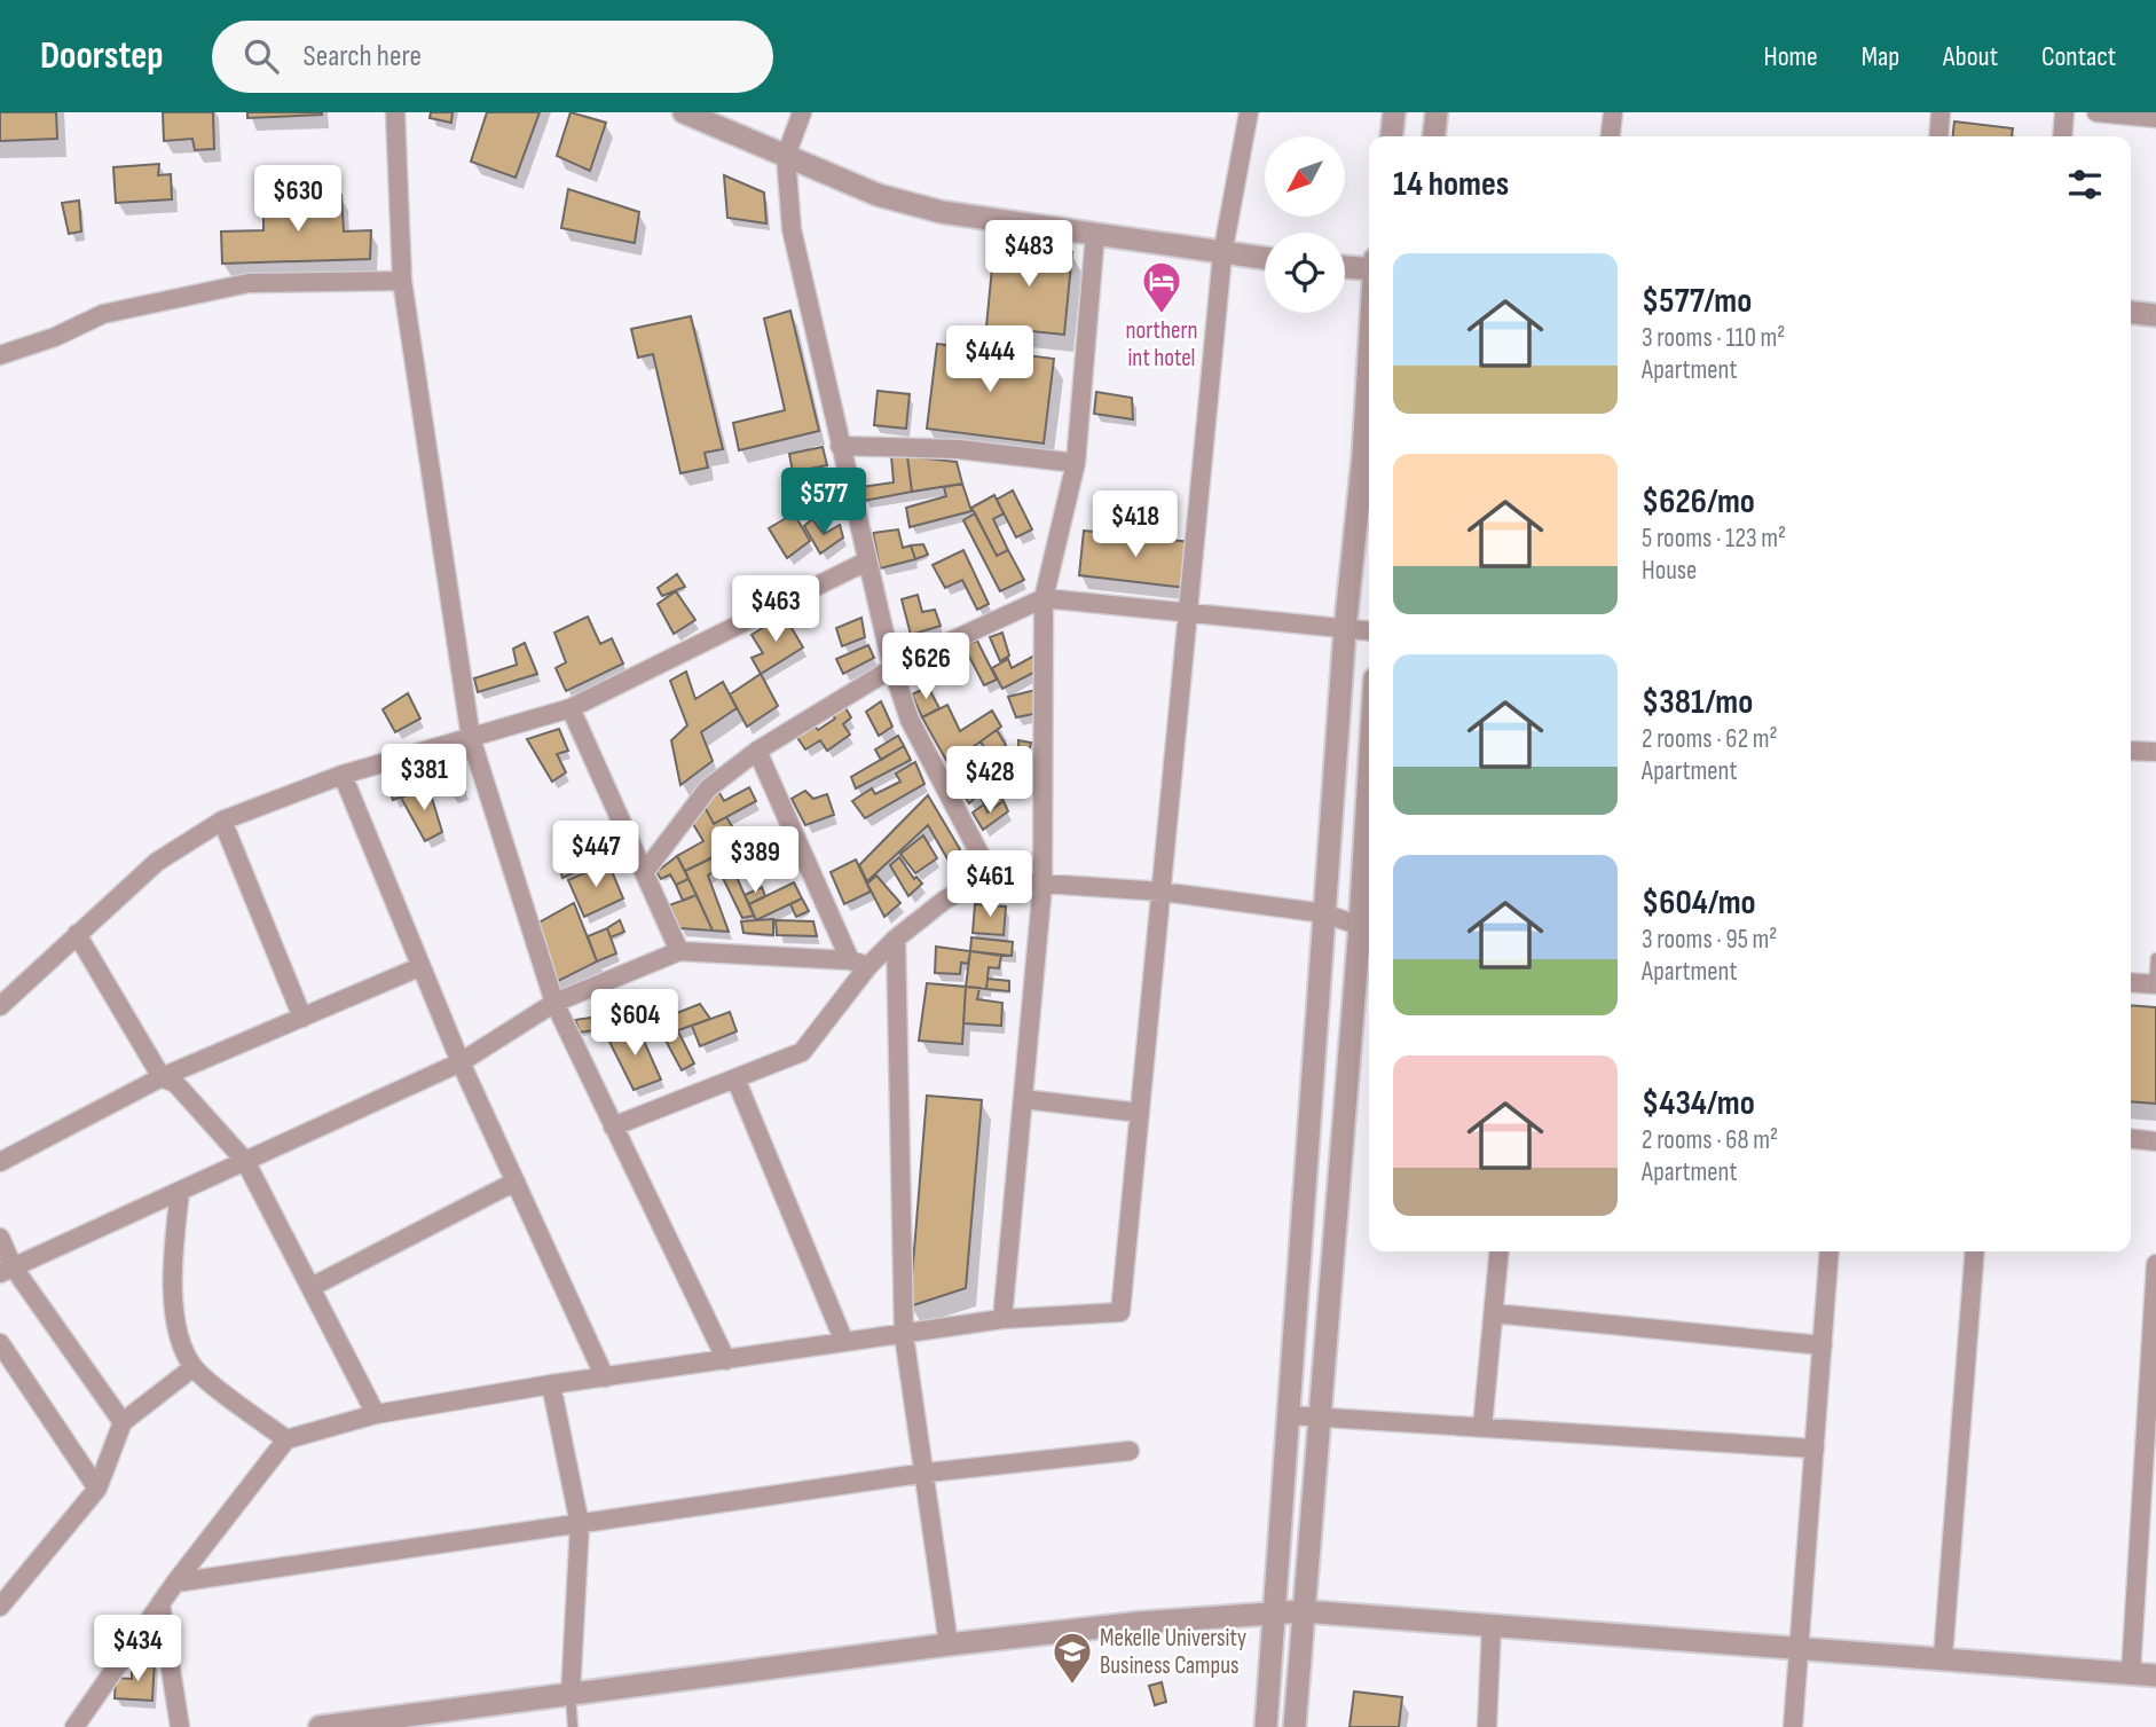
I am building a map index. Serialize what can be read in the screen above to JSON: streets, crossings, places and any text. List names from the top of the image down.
{
  "places": {
    "hotel": ["northern int hotel"],
    "school or university": ["Mekelle University Business Campus"]
  },
  "north": "bottom left",
  "page": {
    "header": "Doorstep",
    "search": "Search here",
    "nav": [
      "Home",
      "Map",
      "About",
      "Contact"
    ],
    "heading": "14 homes",
    "price": [
      "$630",
      "$483",
      "$444",
      "$577",
      "$418",
      "$463",
      "$626",
      "$381",
      "$428",
      "$447",
      "$389",
      "$461",
      "$604",
      "$434"
    ],
    "list": [
      {
        "name": "$577/mo",
        "note": "3 rooms · 110 m² · Apartment"
      },
      {
        "name": "$626/mo",
        "note": "5 rooms · 123 m² · House"
      },
      {
        "name": "$381/mo",
        "note": "2 rooms · 62 m² · Apartment"
      },
      {
        "name": "$604/mo",
        "note": "3 rooms · 95 m² · Apartment"
      },
      {
        "name": "$434/mo",
        "note": "2 rooms · 68 m² · Apartment"
      }
    ]
  }
}
